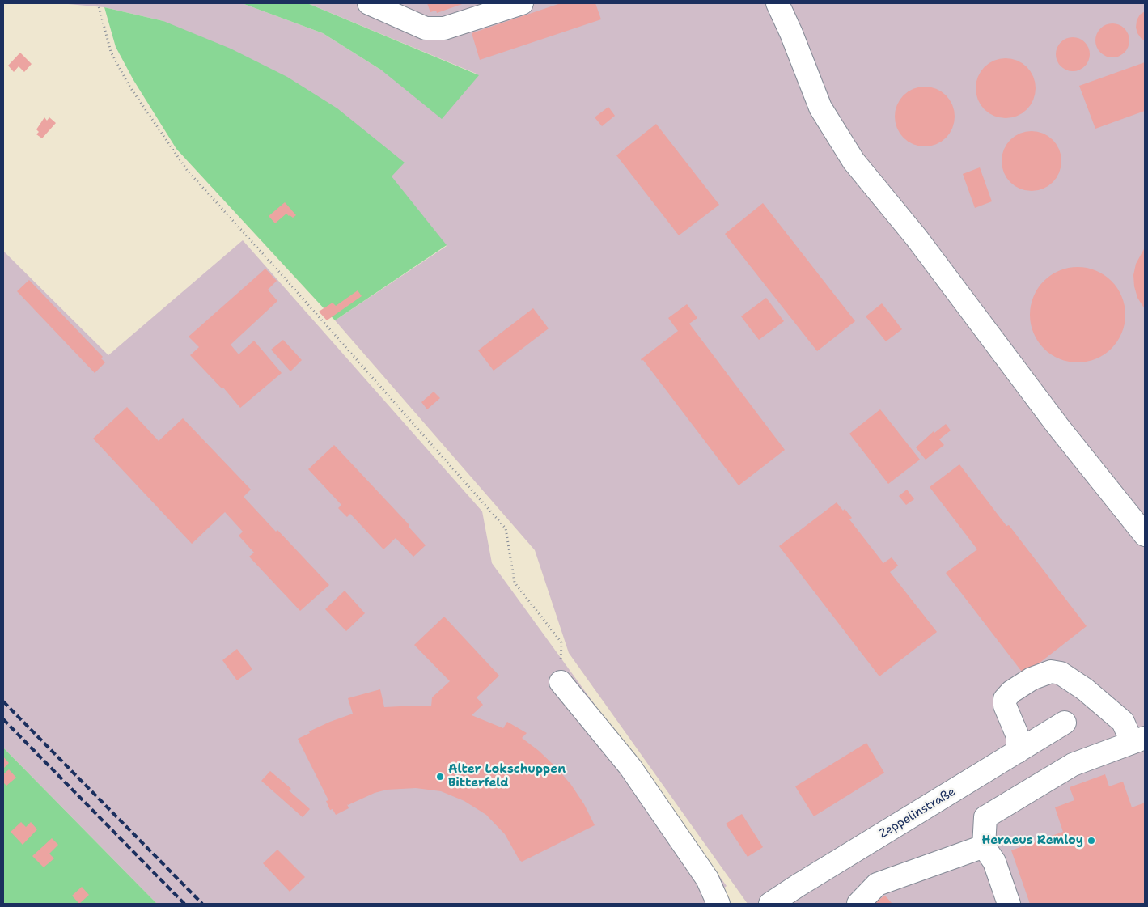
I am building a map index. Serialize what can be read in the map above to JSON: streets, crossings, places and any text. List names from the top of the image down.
{
  "streets": {
    "lane": ["Zeppelinstraße"]
  },
  "places": ["Alter Lokschuppen Bitterfeld", "Heraeus Remloy"]
}
